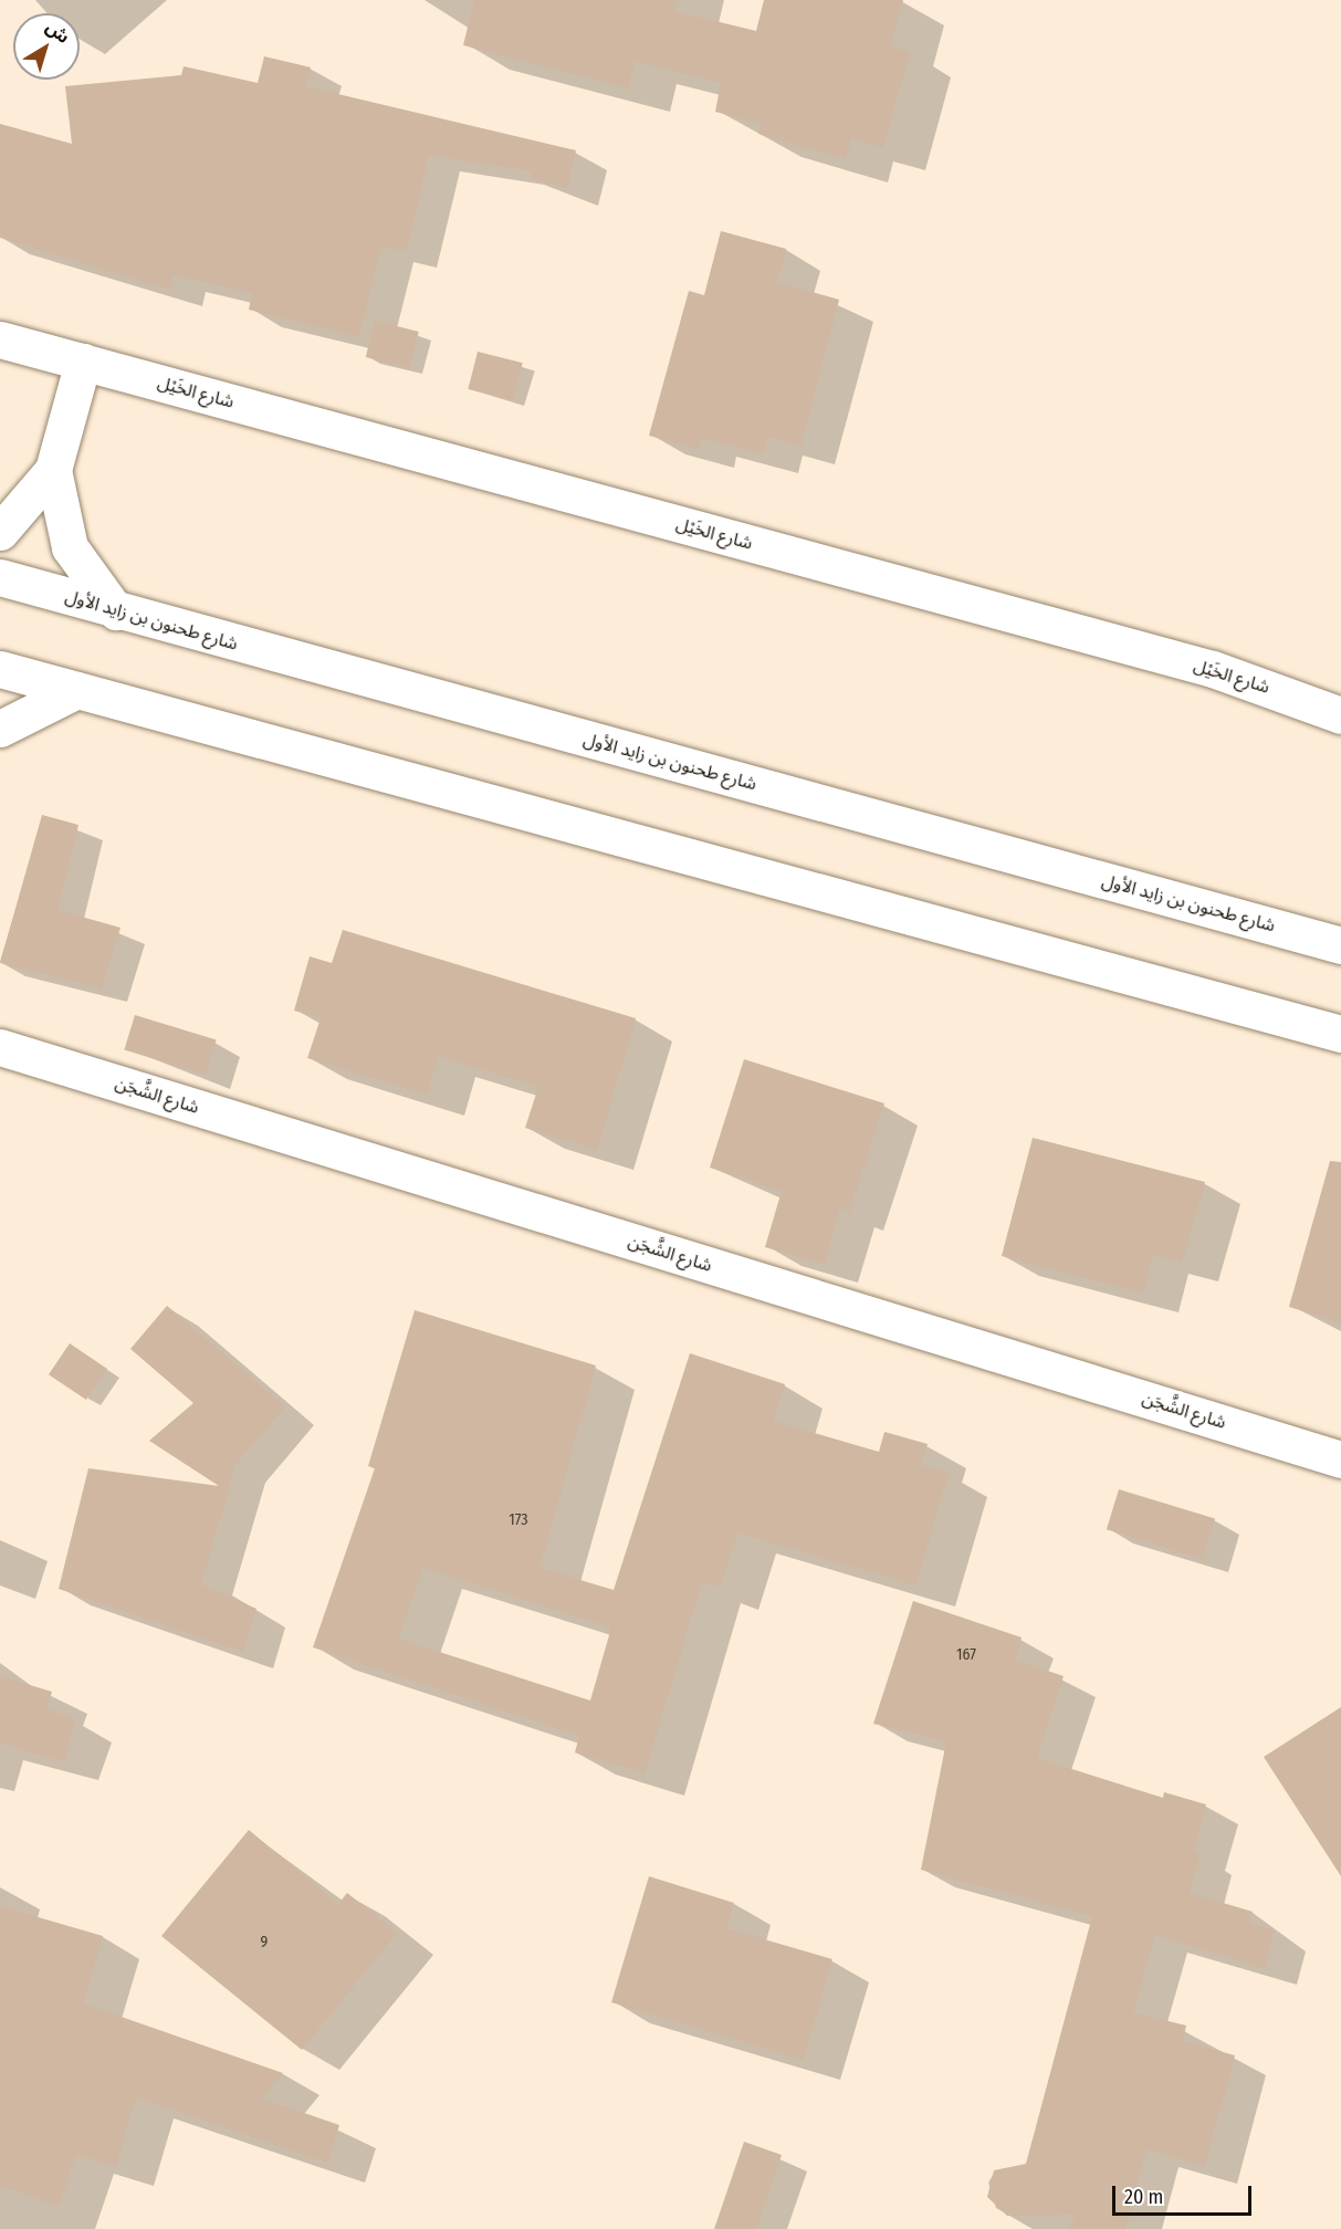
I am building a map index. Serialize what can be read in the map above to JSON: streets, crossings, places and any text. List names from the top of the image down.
{
  "streets": {
    "street": ["شارع الخَيْل", "شارع طحنون بن زايد الأول", "شارع الشَّجَن"]
  },
  "house_numbers": ["173", "167", "9"],
  "scale_bar": "20 m",
  "north": "top right"
}
